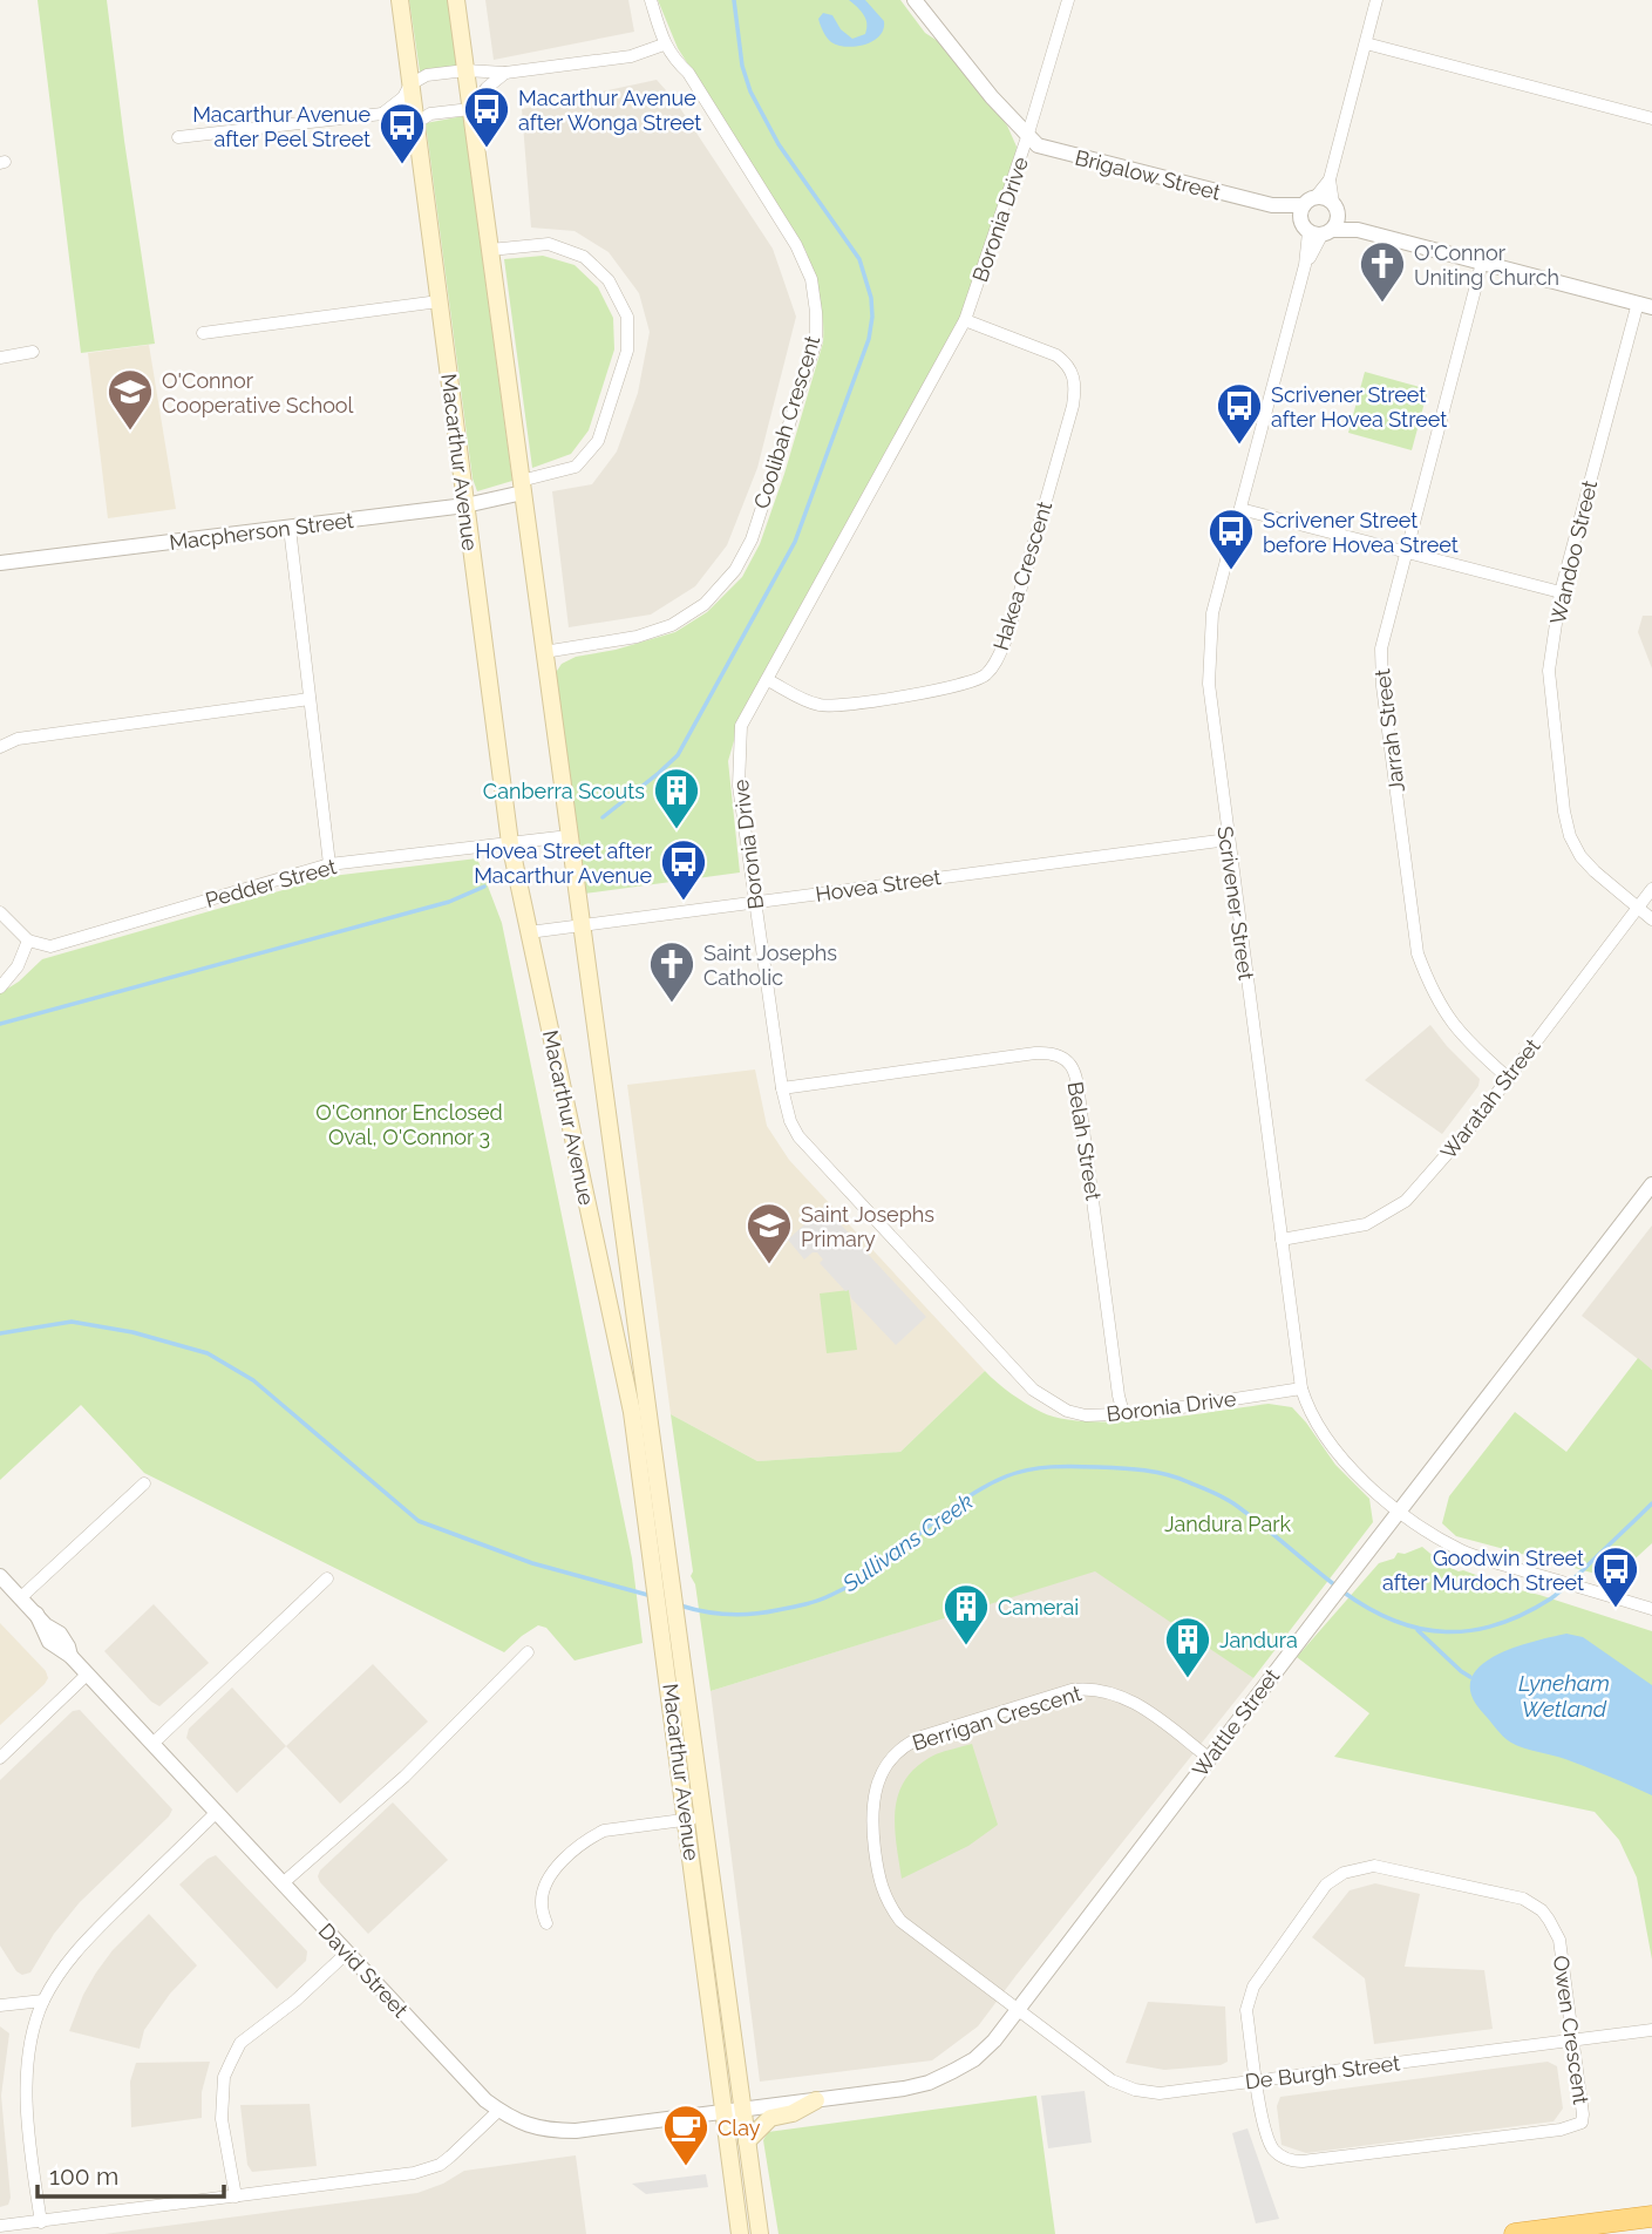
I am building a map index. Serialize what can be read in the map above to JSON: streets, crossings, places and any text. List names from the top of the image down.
{
  "streets": {
    "main road": ["Macarthur Avenue"],
    "street": [
      "Brigalow Street",
      "Boronia Drive",
      "Coolibah Crescent",
      "Macpherson Street",
      "Wandoo Street",
      "Hakea Crescent",
      "Jarrah Street",
      "Pedder Street",
      "Hovea Street",
      "Scrivener Street",
      "Waratah Street",
      "Belah Street",
      "Berrigan Crescent",
      "Wattle Street",
      "David Street",
      "Owen Crescent",
      "De Burgh Street"
    ]
  },
  "crossings": [
    ["Brigalow Street", "Boronia Drive"],
    ["Brigalow Street", "Wandoo Street"],
    ["Brigalow Street", "Jarrah Street"],
    ["Brigalow Street", "Scrivener Street"],
    ["Boronia Drive", "Hakea Crescent"],
    ["Boronia Drive", "Hovea Street"],
    ["Boronia Drive", "Scrivener Street"],
    ["Boronia Drive", "Belah Street"],
    ["Coolibah Crescent", "Macarthur Avenue"],
    ["Macarthur Avenue", "Macpherson Street"],
    ["Macarthur Avenue", "Pedder Street"],
    ["Macarthur Avenue", "Hovea Street"],
    ["Macarthur Avenue", "Wattle Street"],
    ["Macarthur Avenue", "David Street"],
    ["Wandoo Street", "Waratah Street"],
    ["Jarrah Street", "Waratah Street"],
    ["Hovea Street", "Scrivener Street"],
    ["Scrivener Street", "Waratah Street"],
    ["Scrivener Street", "Wattle Street"],
    ["Berrigan Crescent", "Wattle Street"],
    ["Berrigan Crescent", "De Burgh Street"],
    ["Wattle Street", "David Street"],
    ["Wattle Street", "De Burgh Street"],
    ["Owen Crescent", "De Burgh Street"]
  ],
  "water": ["Sullivans Creek", "Lyneham Wetland"],
  "parks": ["O'Connor Enclosed Oval, O'Connor 3", "Jandura Park"],
  "places": {
    "bus stop": [
      "Macarthur Avenue after Wonga Street",
      "Macarthur Avenue after Peel Street",
      "Scrivener Street after Hovea Street",
      "Scrivener Street before Hovea Street",
      "Hovea Street after Macarthur Avenue",
      "Goodwin Street after Murdoch Street"
    ],
    "church": ["O'Connor Uniting Church", "Saint Josephs Catholic"],
    "school or university": ["O'Connor Cooperative School", "Saint Josephs Primary"],
    "building": ["Canberra Scouts", "Camerai", "Jandura"],
    "cafe": ["Clay"]
  },
  "scale_bar": "100 m"
}
